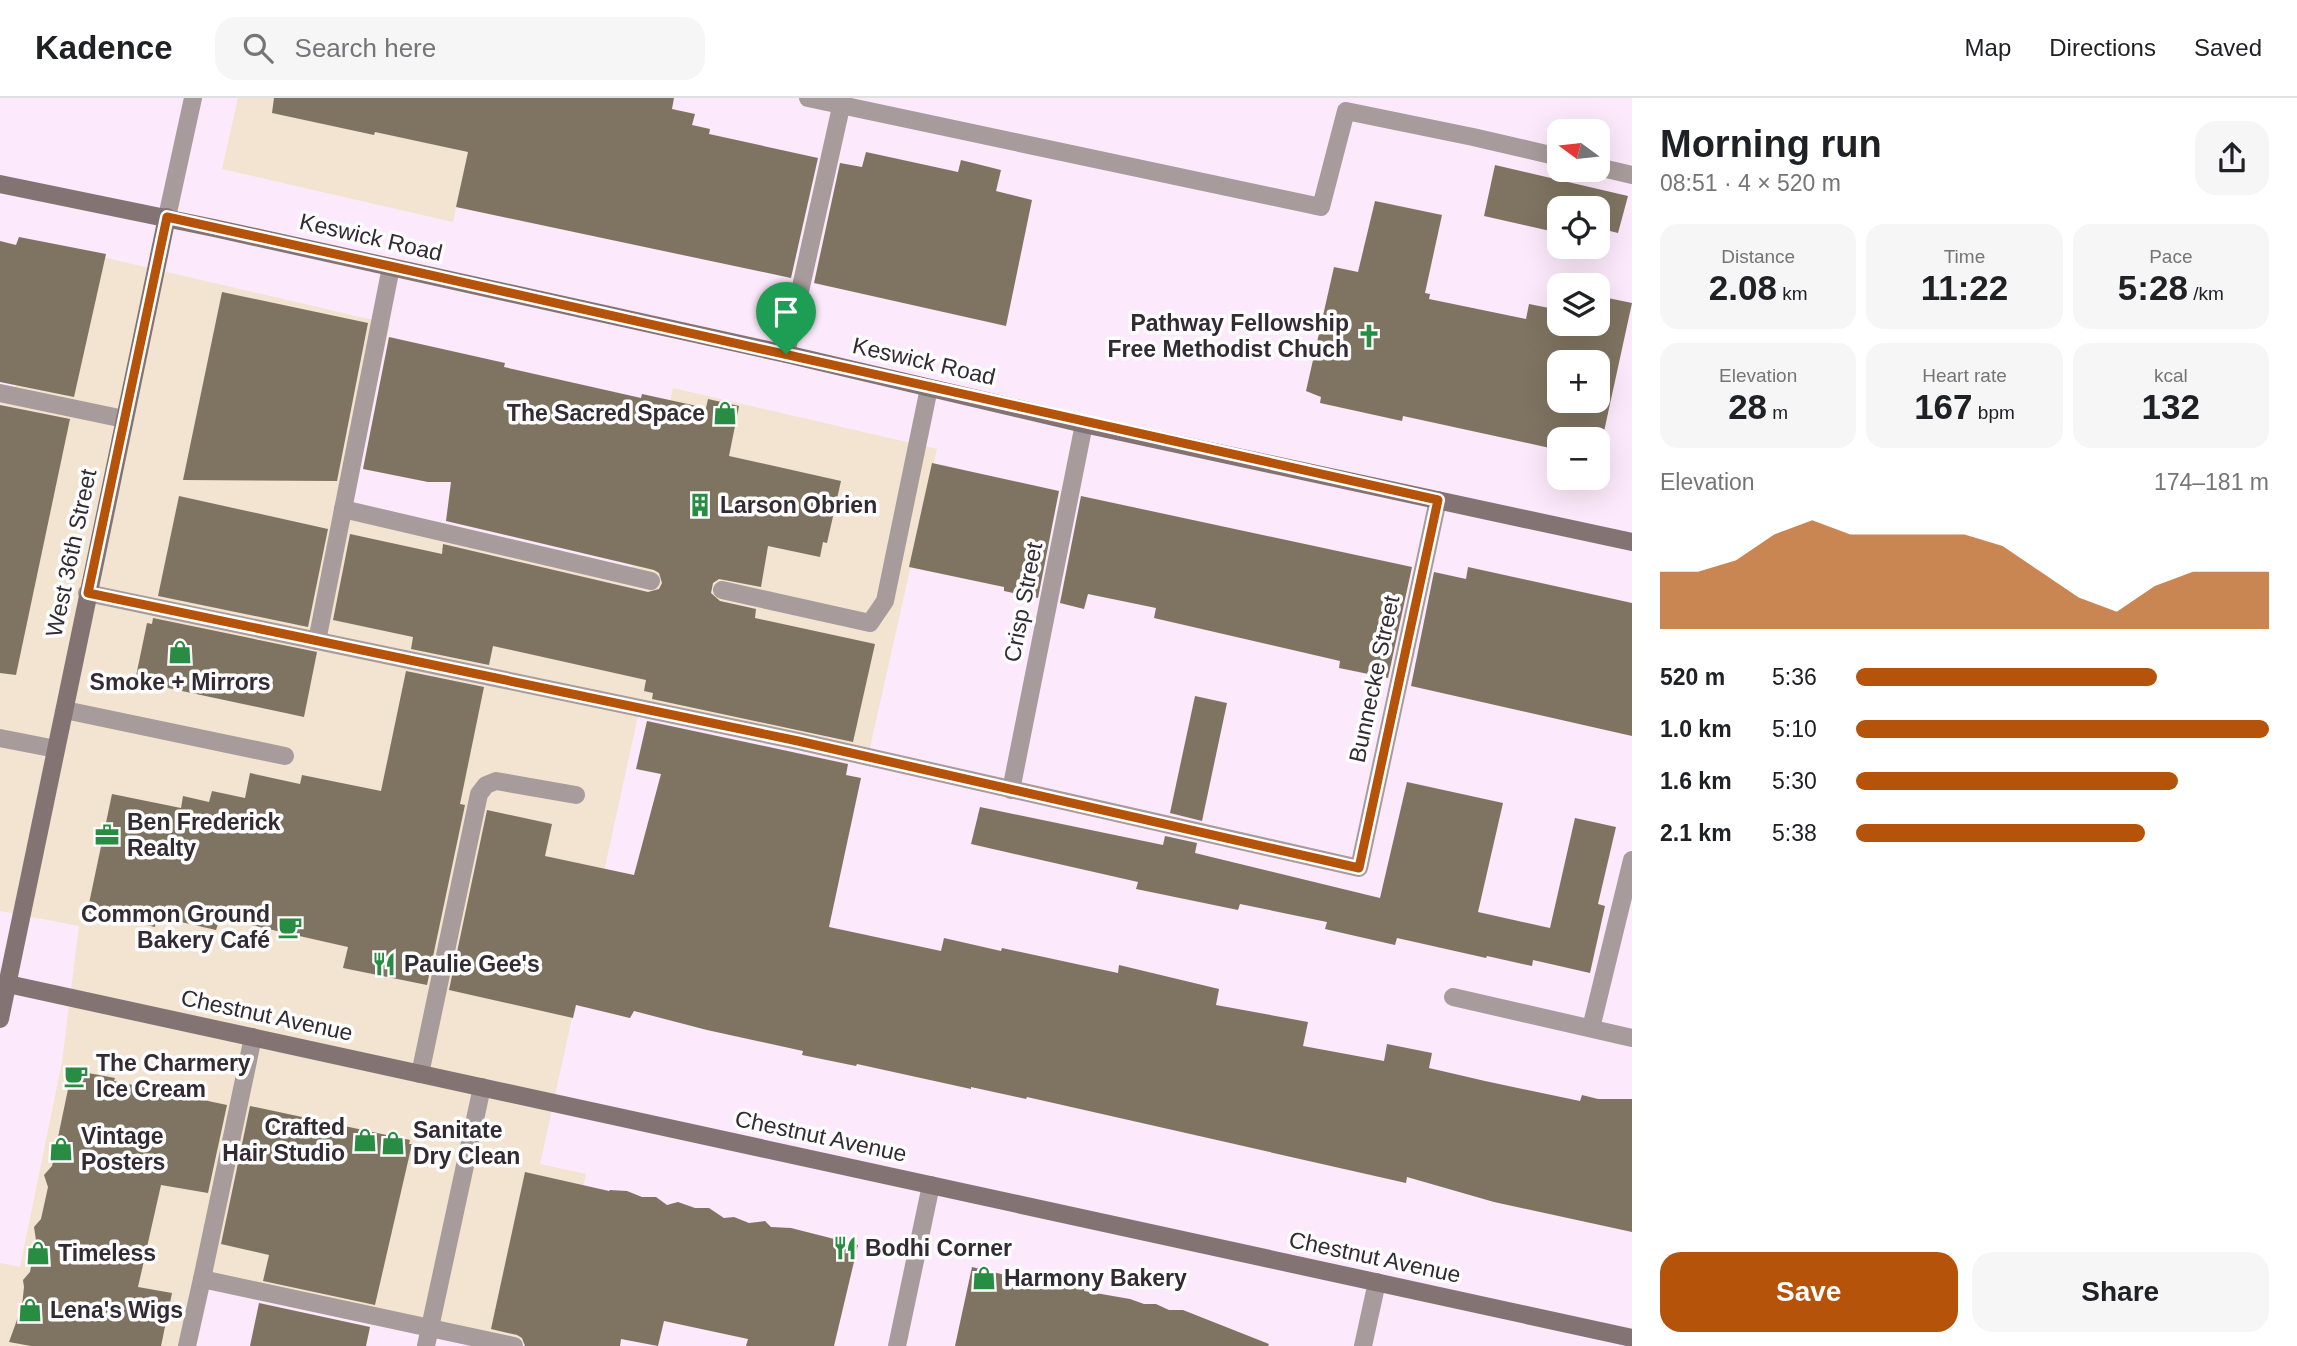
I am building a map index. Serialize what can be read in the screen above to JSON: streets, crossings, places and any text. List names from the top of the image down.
{
  "streets": {
    "street": [
      "Keswick Road",
      "West 36th Street",
      "Crisp Street",
      "Bunnecke Street",
      "Chestnut Avenue"
    ]
  },
  "crossings": [
    ["Keswick Road", "West 36th Street"],
    ["Keswick Road", "Crisp Street"],
    ["Keswick Road", "Bunnecke Street"],
    ["West 36th Street", "Chestnut Avenue"],
    ["Crisp Street", "Bunnecke Street"]
  ],
  "places": {
    "church": ["Pathway Fellowship Free Methodist Chuch"],
    "shop": [
      "The Sacred Space",
      "Smoke + Mirrors",
      "Crafted Hair Studio",
      "Sanitate Dry Clean",
      "Vintage Posters",
      "Timeless",
      "Harmony Bakery",
      "Lena's Wigs"
    ],
    "building": ["Larson Obrien"],
    "office": ["Ben Frederick Realty"],
    "cafe": ["Common Ground Bakery Café", "The Charmery Ice Cream"],
    "restaurant": ["Paulie Gee's", "Bodhi Corner"]
  },
  "north": "left",
  "page": {
    "header": "Kadence",
    "search": "Search here",
    "nav": ["Map", "Directions", "Saved"],
    "heading": ["Morning run", "08:51 · 4 × 520 m"],
    "map_buttons": ["+", "−"],
    "stats": [
      ["Distance", "2.08 km"],
      ["Time", "11:22"],
      ["Pace", "5:28 /km"],
      ["Elevation", "28 m"],
      ["Heart rate", "167 bpm"],
      ["kcal", "132"]
    ],
    "chart": ["Elevation", "174–181 m"],
    "list": [
      {
        "name": "520 m",
        "note": "5:36"
      },
      {
        "name": "1.0 km",
        "note": "5:10"
      },
      {
        "name": "1.6 km",
        "note": "5:30"
      },
      {
        "name": "2.1 km",
        "note": "5:38"
      }
    ],
    "buttons": ["Save", "Share"]
  }
}
